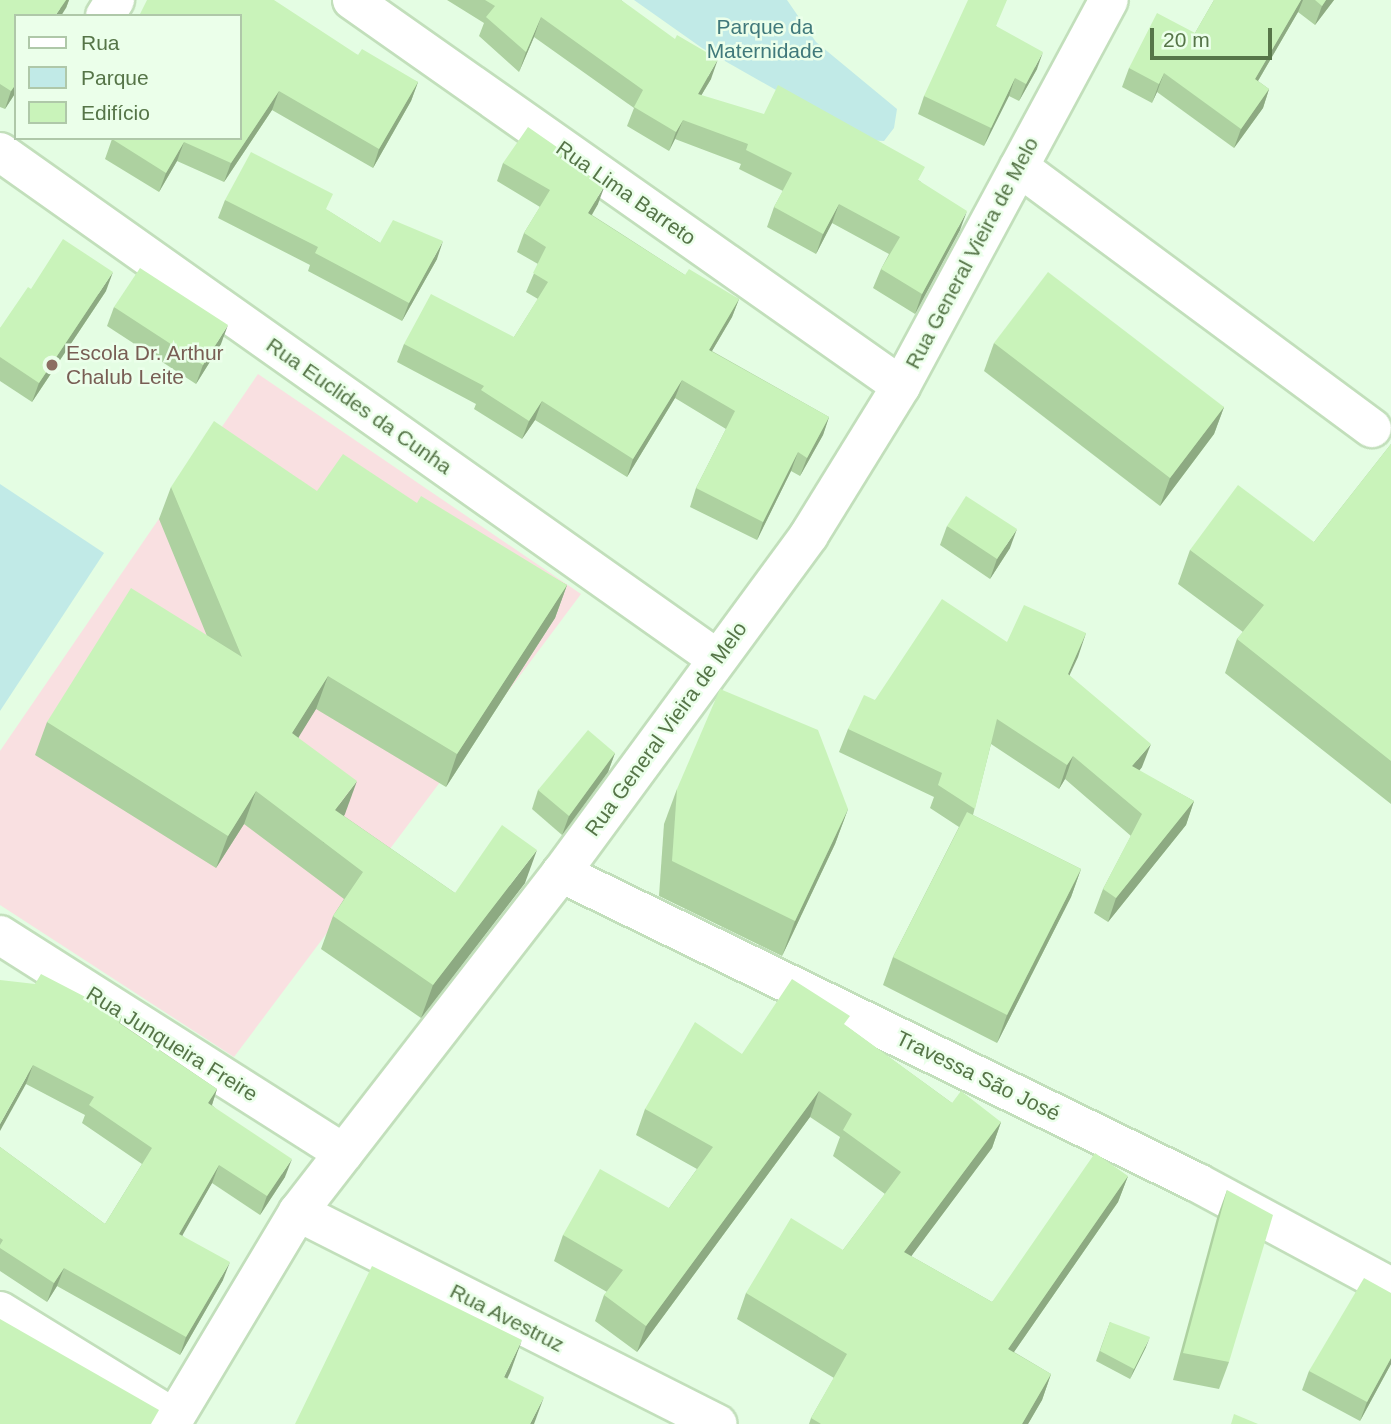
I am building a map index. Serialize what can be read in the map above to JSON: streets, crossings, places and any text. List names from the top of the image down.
{
  "streets": {
    "street": [
      "Rua Lima Barreto",
      "Rua General Vieira de Melo",
      "Rua Euclides da Cunha",
      "Rua Junqueira Freire",
      "Travessa São José",
      "Rua Avestruz"
    ]
  },
  "crossings": [
    ["Rua Lima Barreto", "Rua General Vieira de Melo"],
    ["Rua General Vieira de Melo", "Rua Euclides da Cunha"],
    ["Rua General Vieira de Melo", "Rua Junqueira Freire"],
    ["Rua General Vieira de Melo", "Travessa São José"],
    ["Rua General Vieira de Melo", "Rua Avestruz"]
  ],
  "parks": ["Parque da Maternidade"],
  "places": ["Escola Dr. Arthur Chalub Leite"],
  "legend": ["Rua", "Parque", "Edifício"],
  "scale_bar": "20 m"
}
